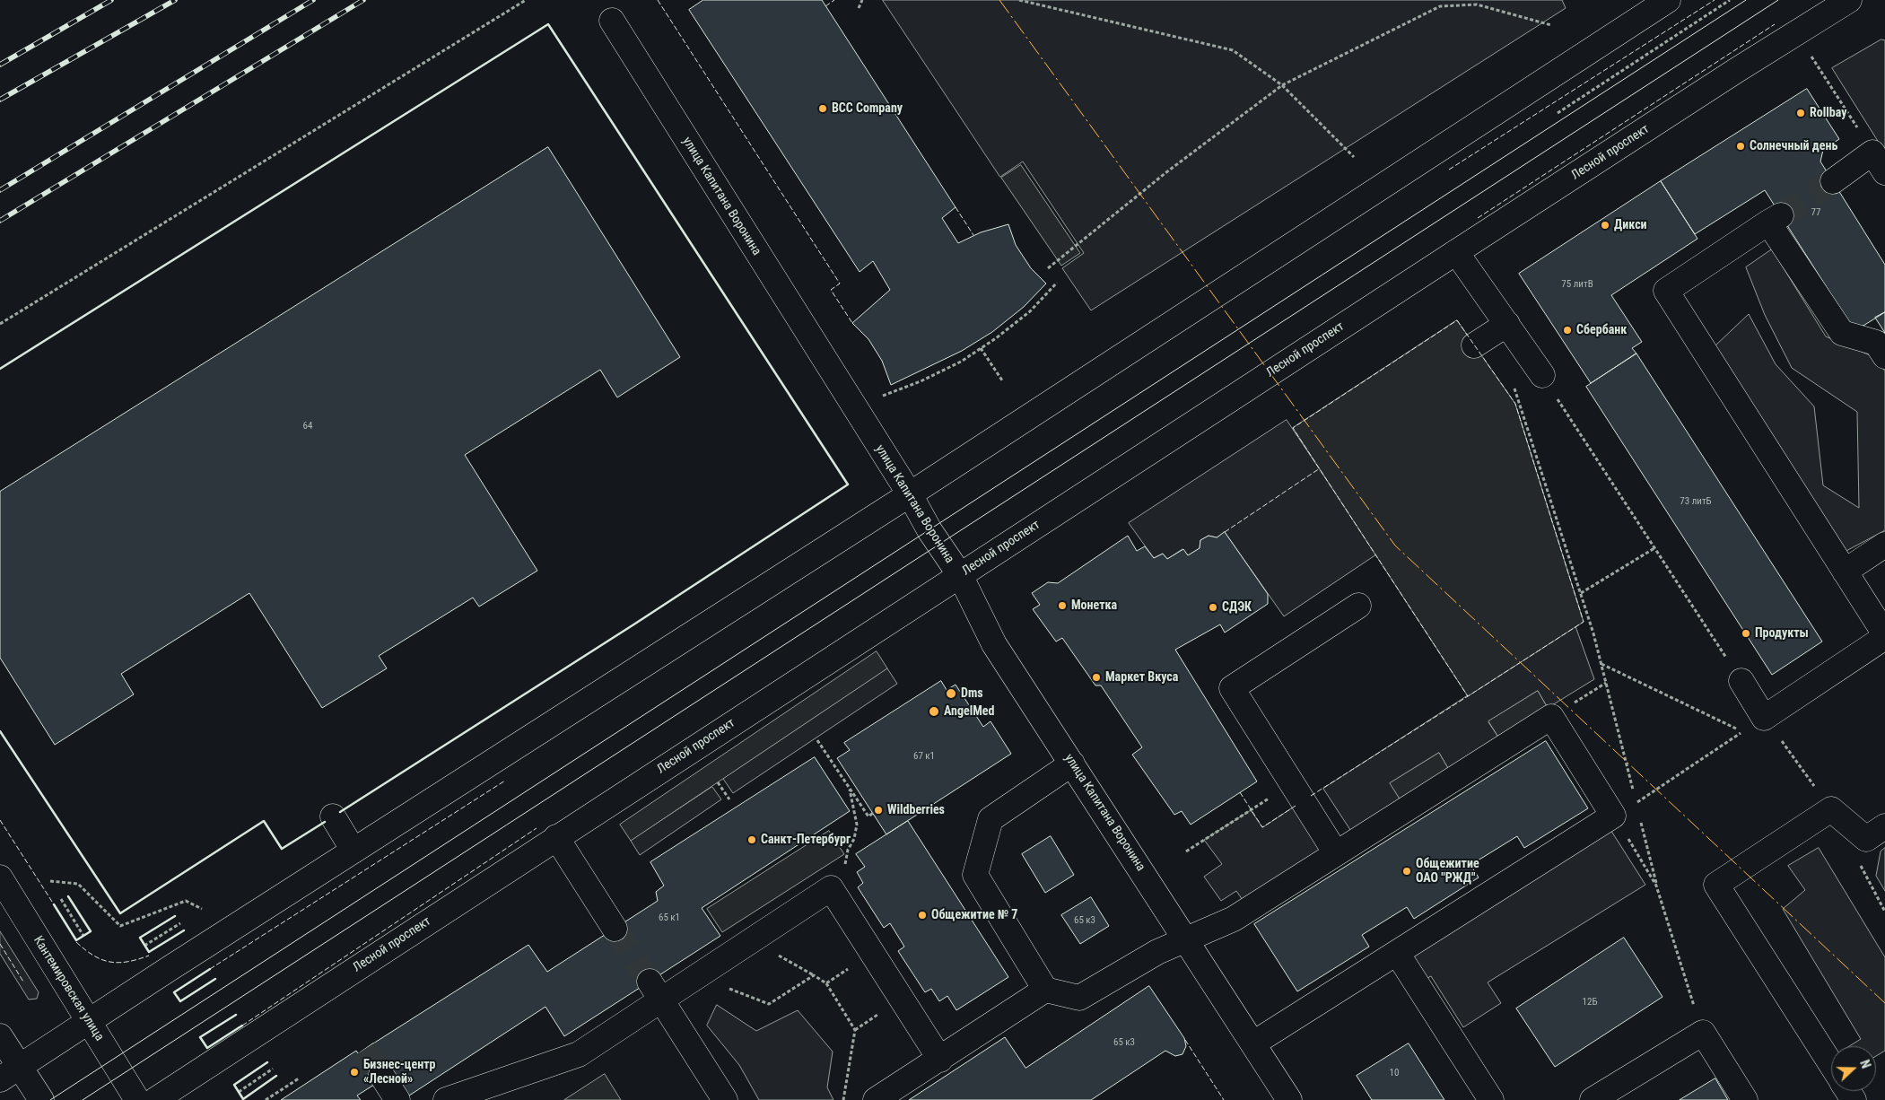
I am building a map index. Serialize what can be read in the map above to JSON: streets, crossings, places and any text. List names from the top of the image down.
{
  "streets": {
    "main road": ["Лесной проспект", "улица Капитана Воронина", "Кантемировская улица"]
  },
  "crossings": [
    ["Лесной проспект", "улица Капитана Воронина"]
  ],
  "places": [
    "BCC Company",
    "Rollbay",
    "Солнечный день",
    "Дикси",
    "Сбербанк",
    "Монетка",
    "СДЭК",
    "Продукты",
    "Маркет Вкуса",
    "Dms",
    "AngelMed",
    "Wildberries",
    "Санкт-Петербург",
    "Общежитие ОАО \"РЖД\"",
    "Общежитие № 7",
    "Бизнес-центр «Лесной»"
  ],
  "house_numbers": [
    "77",
    "75 литВ",
    "64",
    "73 литБ",
    "67 к1",
    "65 к1",
    "65 к3",
    "12Б",
    "65 к3",
    "10"
  ],
  "north": "right"
}
